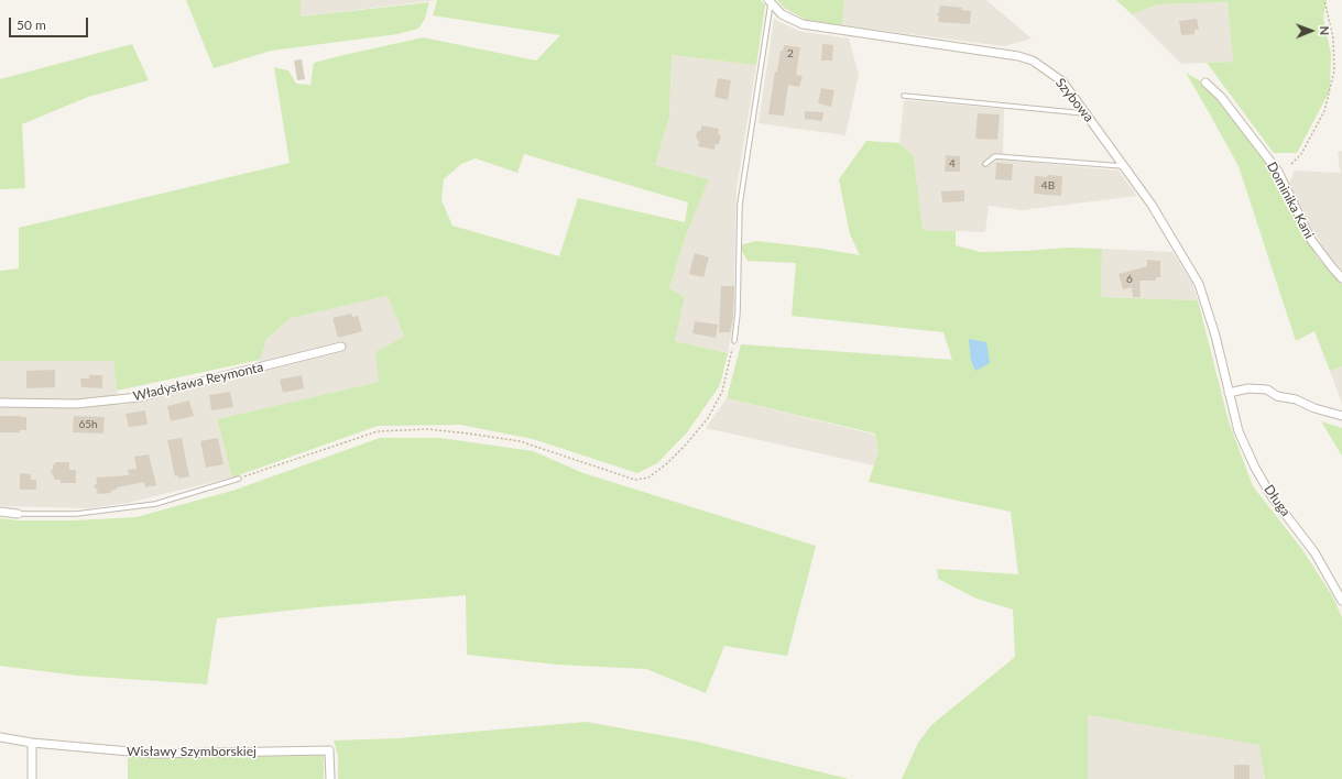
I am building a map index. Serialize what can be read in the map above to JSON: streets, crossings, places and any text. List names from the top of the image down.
{
  "streets": {
    "street": [
      "Szybowa",
      "Dominika Kani",
      "Władysława Reymonta",
      "Długa",
      "Wisławy Szymborskiej"
    ]
  },
  "crossings": [
    ["Szybowa", "Długa"]
  ],
  "house_numbers": [
    "2",
    "4",
    "4B",
    "6",
    "65h"
  ],
  "scale_bar": "50 m",
  "north": "right"
}
